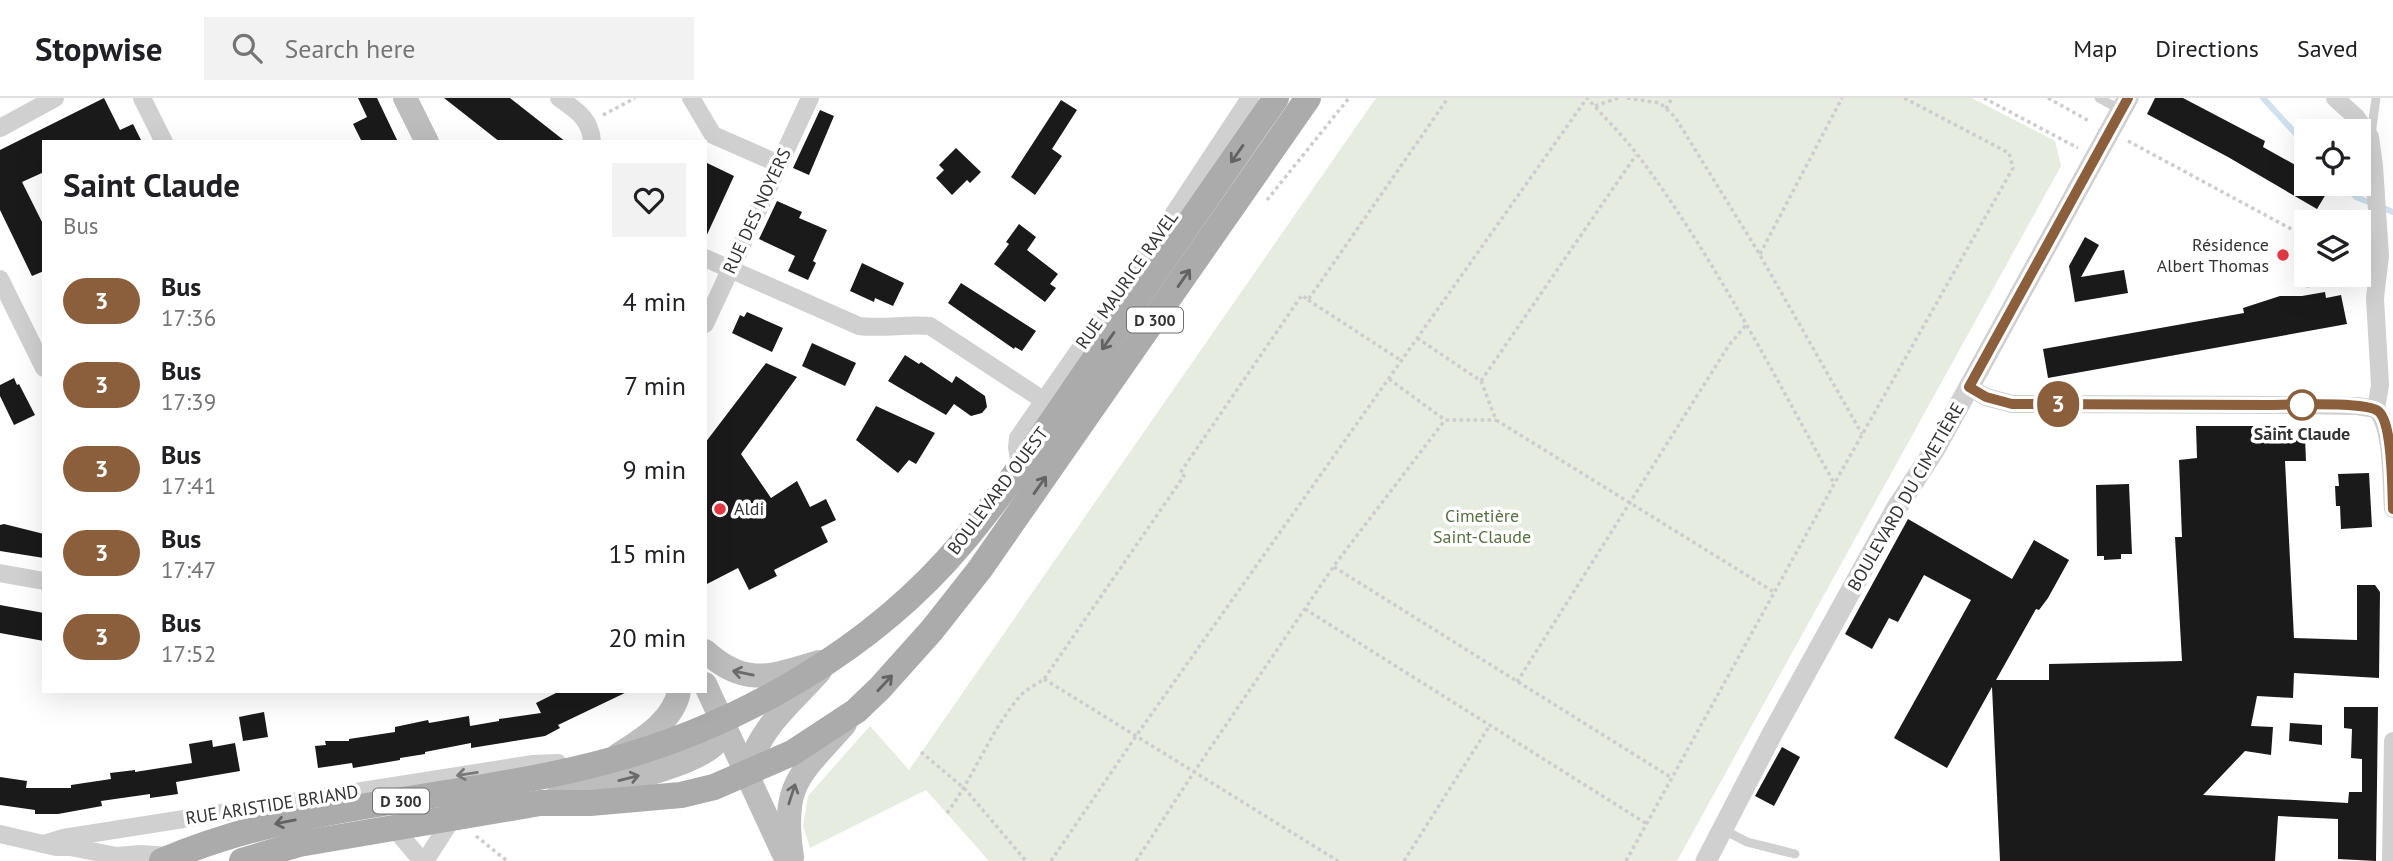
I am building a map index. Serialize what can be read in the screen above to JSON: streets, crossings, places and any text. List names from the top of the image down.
{
  "streets": {
    "main road": ["D 300", "BOULEVARD OUEST"],
    "street": [
      "RUE DES NOYERS",
      "RUE MAURICE RAVEL",
      "BOULEVARD DU CIMETIÈRE",
      "RUE ARISTIDE BRIAND"
    ]
  },
  "crossings": [
    ["RUE MAURICE RAVEL", "BOULEVARD OUEST"],
    ["BOULEVARD OUEST", "RUE ARISTIDE BRIAND"]
  ],
  "one_way": ["RUE ARISTIDE BRIAND"],
  "parks": ["Cimetière Saint-Claude"],
  "places": ["Résidence Albert Thomas", "Saint Claude", "Aldi"],
  "lines": ["bus line 3"],
  "page": {
    "header": "Stopwise",
    "search": "Search here",
    "nav": ["Map", "Directions", "Saved"],
    "on_map": "3",
    "heading": ["Saint Claude", "Bus"],
    "list": [
      {
        "mark": "3",
        "name": "Bus",
        "note": "17:36",
        "value": "4 min"
      },
      {
        "mark": "3",
        "name": "Bus",
        "note": "17:39",
        "value": "7 min"
      },
      {
        "mark": "3",
        "name": "Bus",
        "note": "17:41",
        "value": "9 min"
      },
      {
        "mark": "3",
        "name": "Bus",
        "note": "17:47",
        "value": "15 min"
      },
      {
        "mark": "3",
        "name": "Bus",
        "note": "17:52",
        "value": "20 min"
      }
    ]
  }
}
